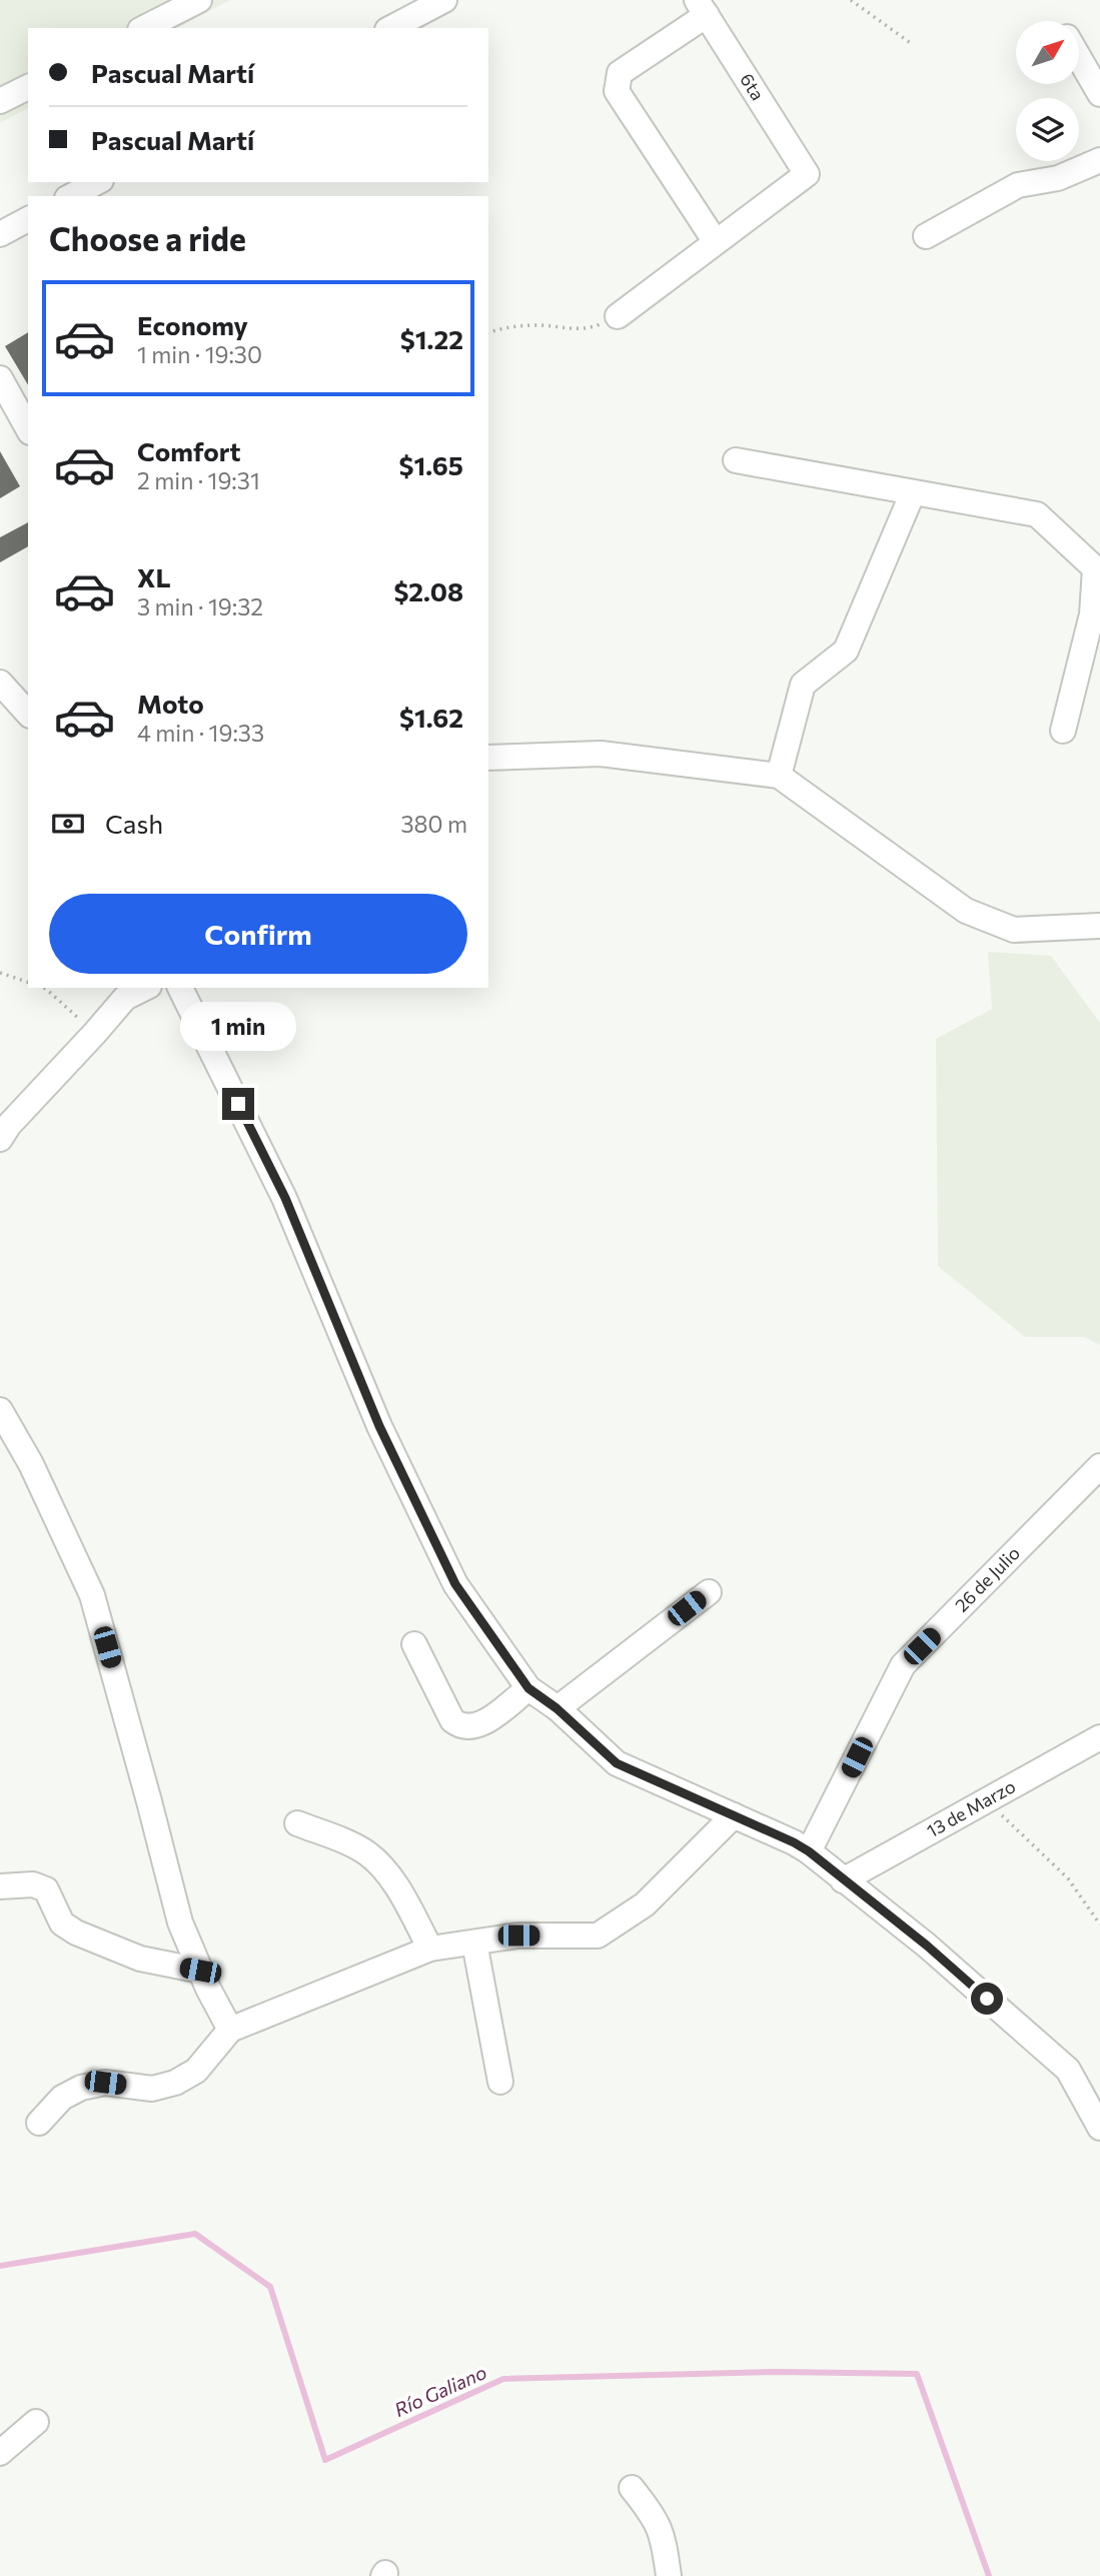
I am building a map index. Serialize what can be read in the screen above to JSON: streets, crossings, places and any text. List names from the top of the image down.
{
  "streets": {
    "street": ["6ta", "26 de Julio", "13 de Marzo"]
  },
  "water": ["Río Galiano"],
  "north": "top right",
  "page": {
    "banner": ["Pascual Martí", "Pascual Martí"],
    "heading": "Choose a ride",
    "list": [
      {
        "name": "Economy",
        "note": "1 min · 19:30",
        "value": "$1.22"
      },
      {
        "name": "Comfort",
        "note": "2 min · 19:31",
        "value": "$1.65"
      },
      {
        "name": "XL",
        "note": "3 min · 19:32",
        "value": "$2.08"
      },
      {
        "name": "Moto",
        "note": "4 min · 19:33",
        "value": "$1.62"
      }
    ],
    "pay": ["Cash", "380 m"],
    "buttons": "Confirm",
    "bubble": "1 min"
  }
}
